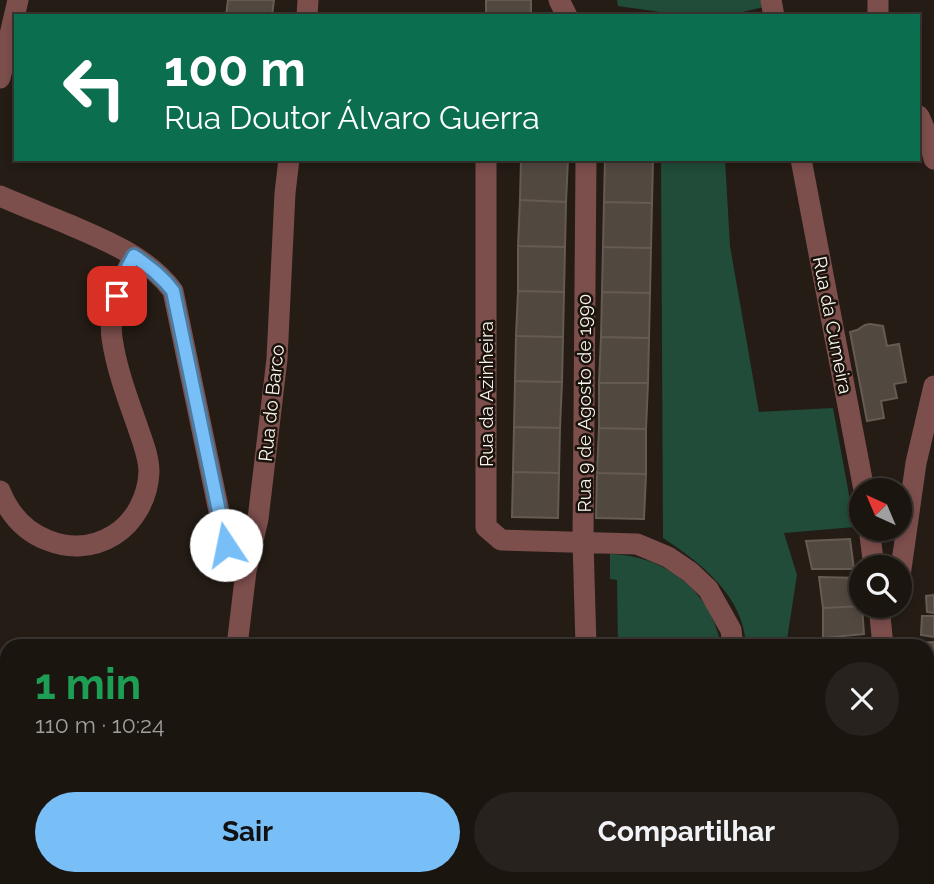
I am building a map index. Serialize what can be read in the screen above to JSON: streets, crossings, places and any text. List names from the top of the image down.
{
  "streets": {
    "street": [
      "Rua da Cumeira",
      "Rua da Azinheira",
      "Rua do Barco",
      "Rua 9 de Agosto de 1990"
    ]
  },
  "crossings": [
    ["Rua da Azinheira", "Rua 9 de Agosto de 1990"]
  ],
  "north": "top left",
  "page": {
    "turn": ["100 m", "Rua Doutor Álvaro Guerra"],
    "heading": ["1 min", "110 m · 10:24"],
    "buttons": ["Sair", "Compartilhar"]
  }
}
